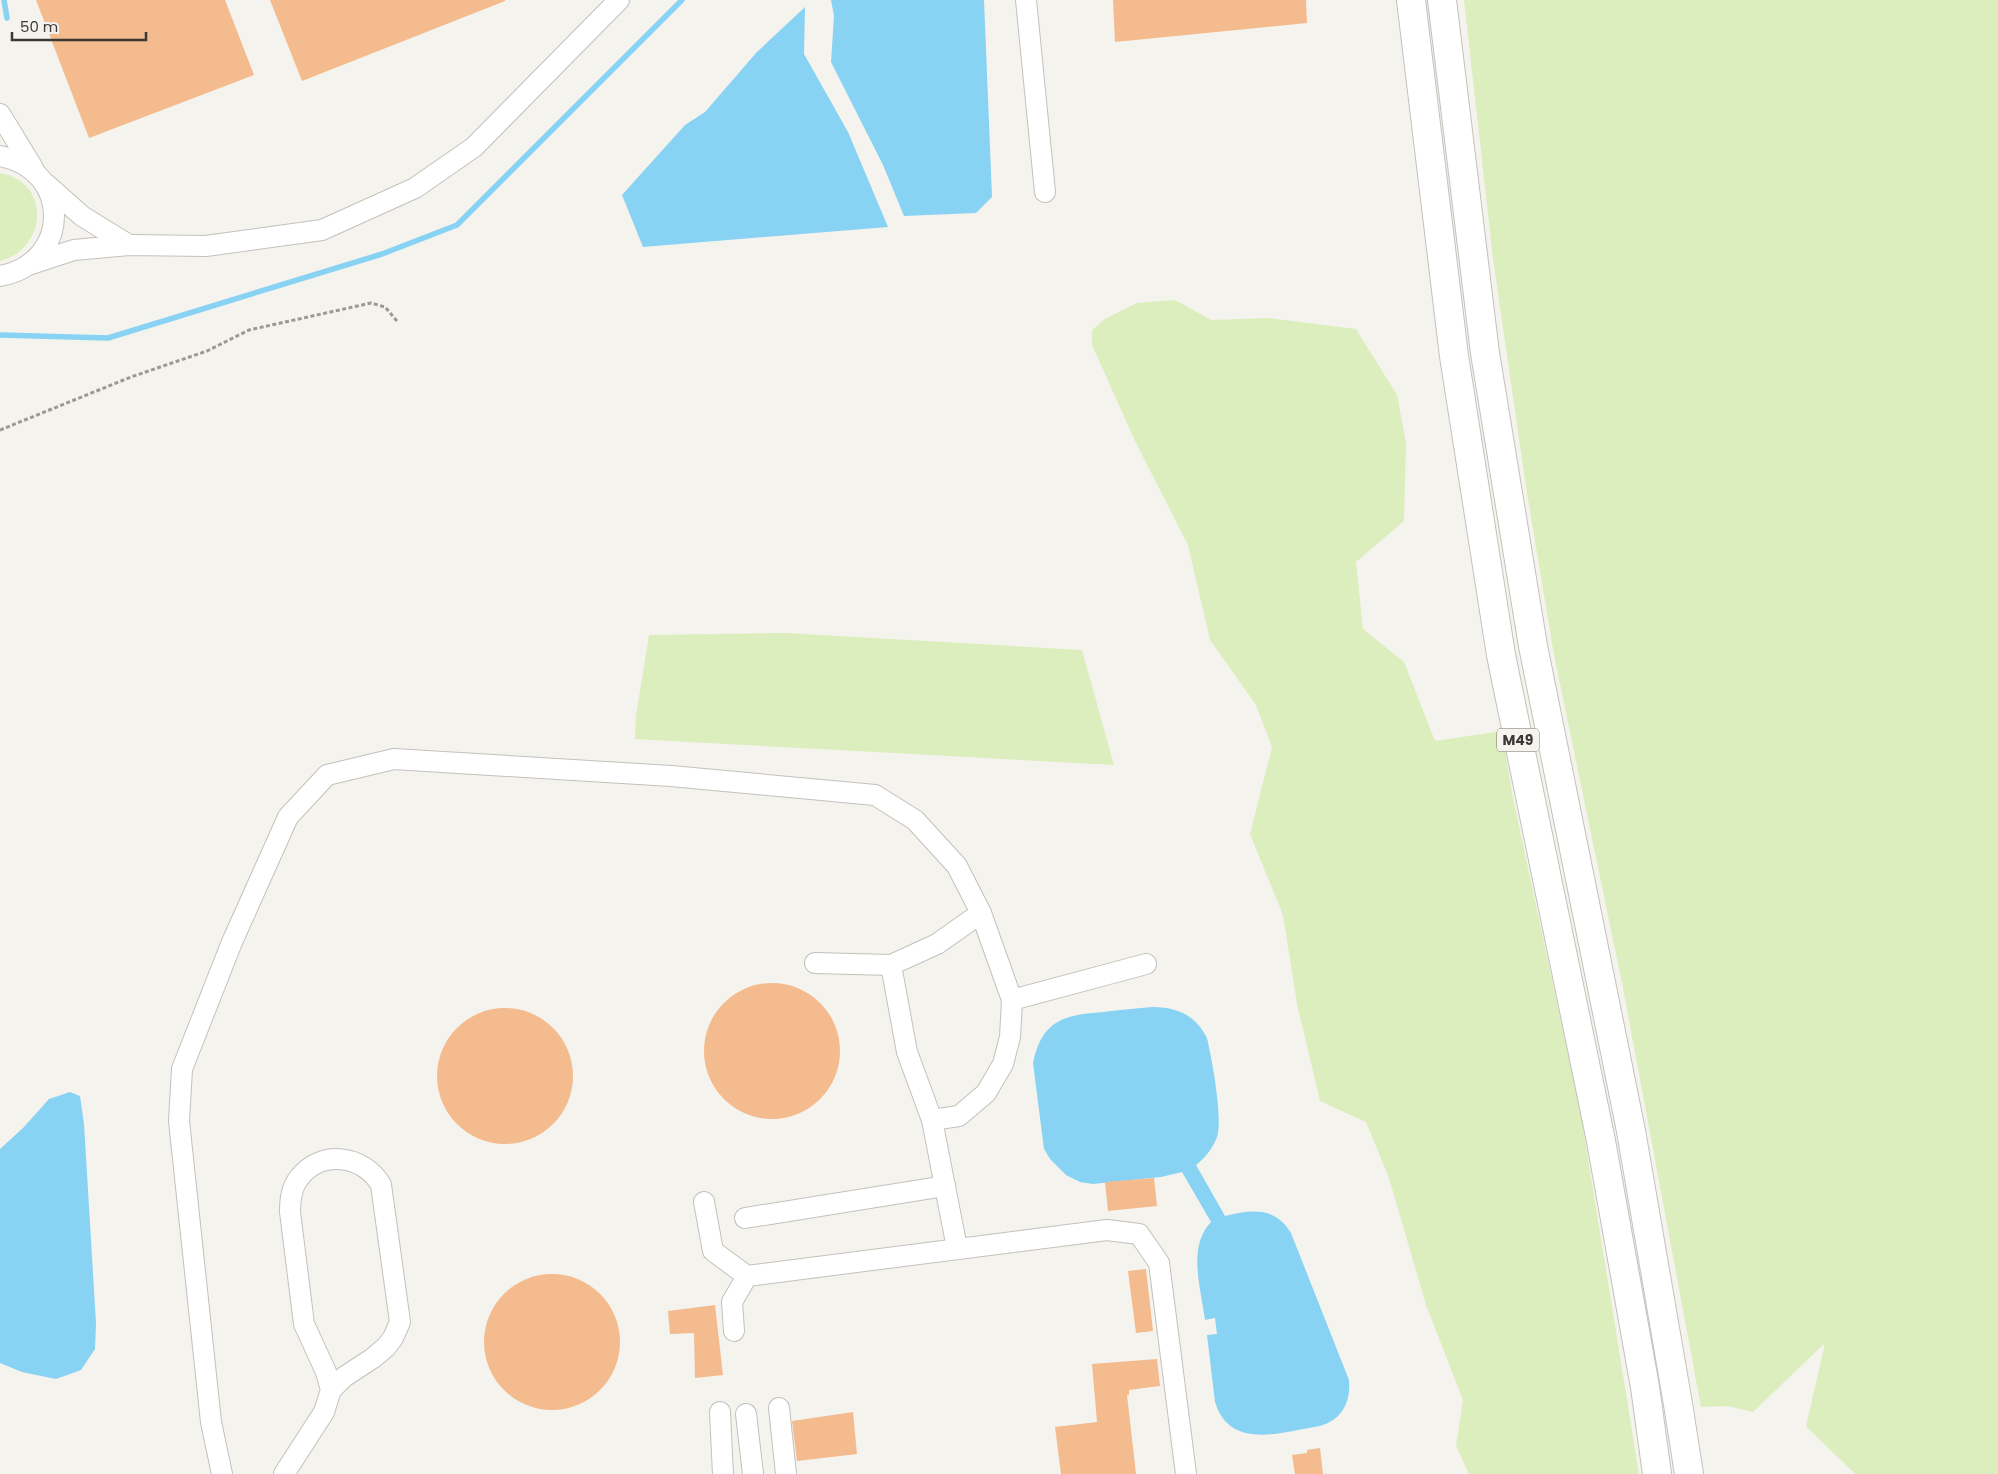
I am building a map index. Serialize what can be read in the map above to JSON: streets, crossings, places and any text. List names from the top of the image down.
{
  "streets": {
    "highway": ["M49"]
  },
  "scale_bar": "50 m"
}
